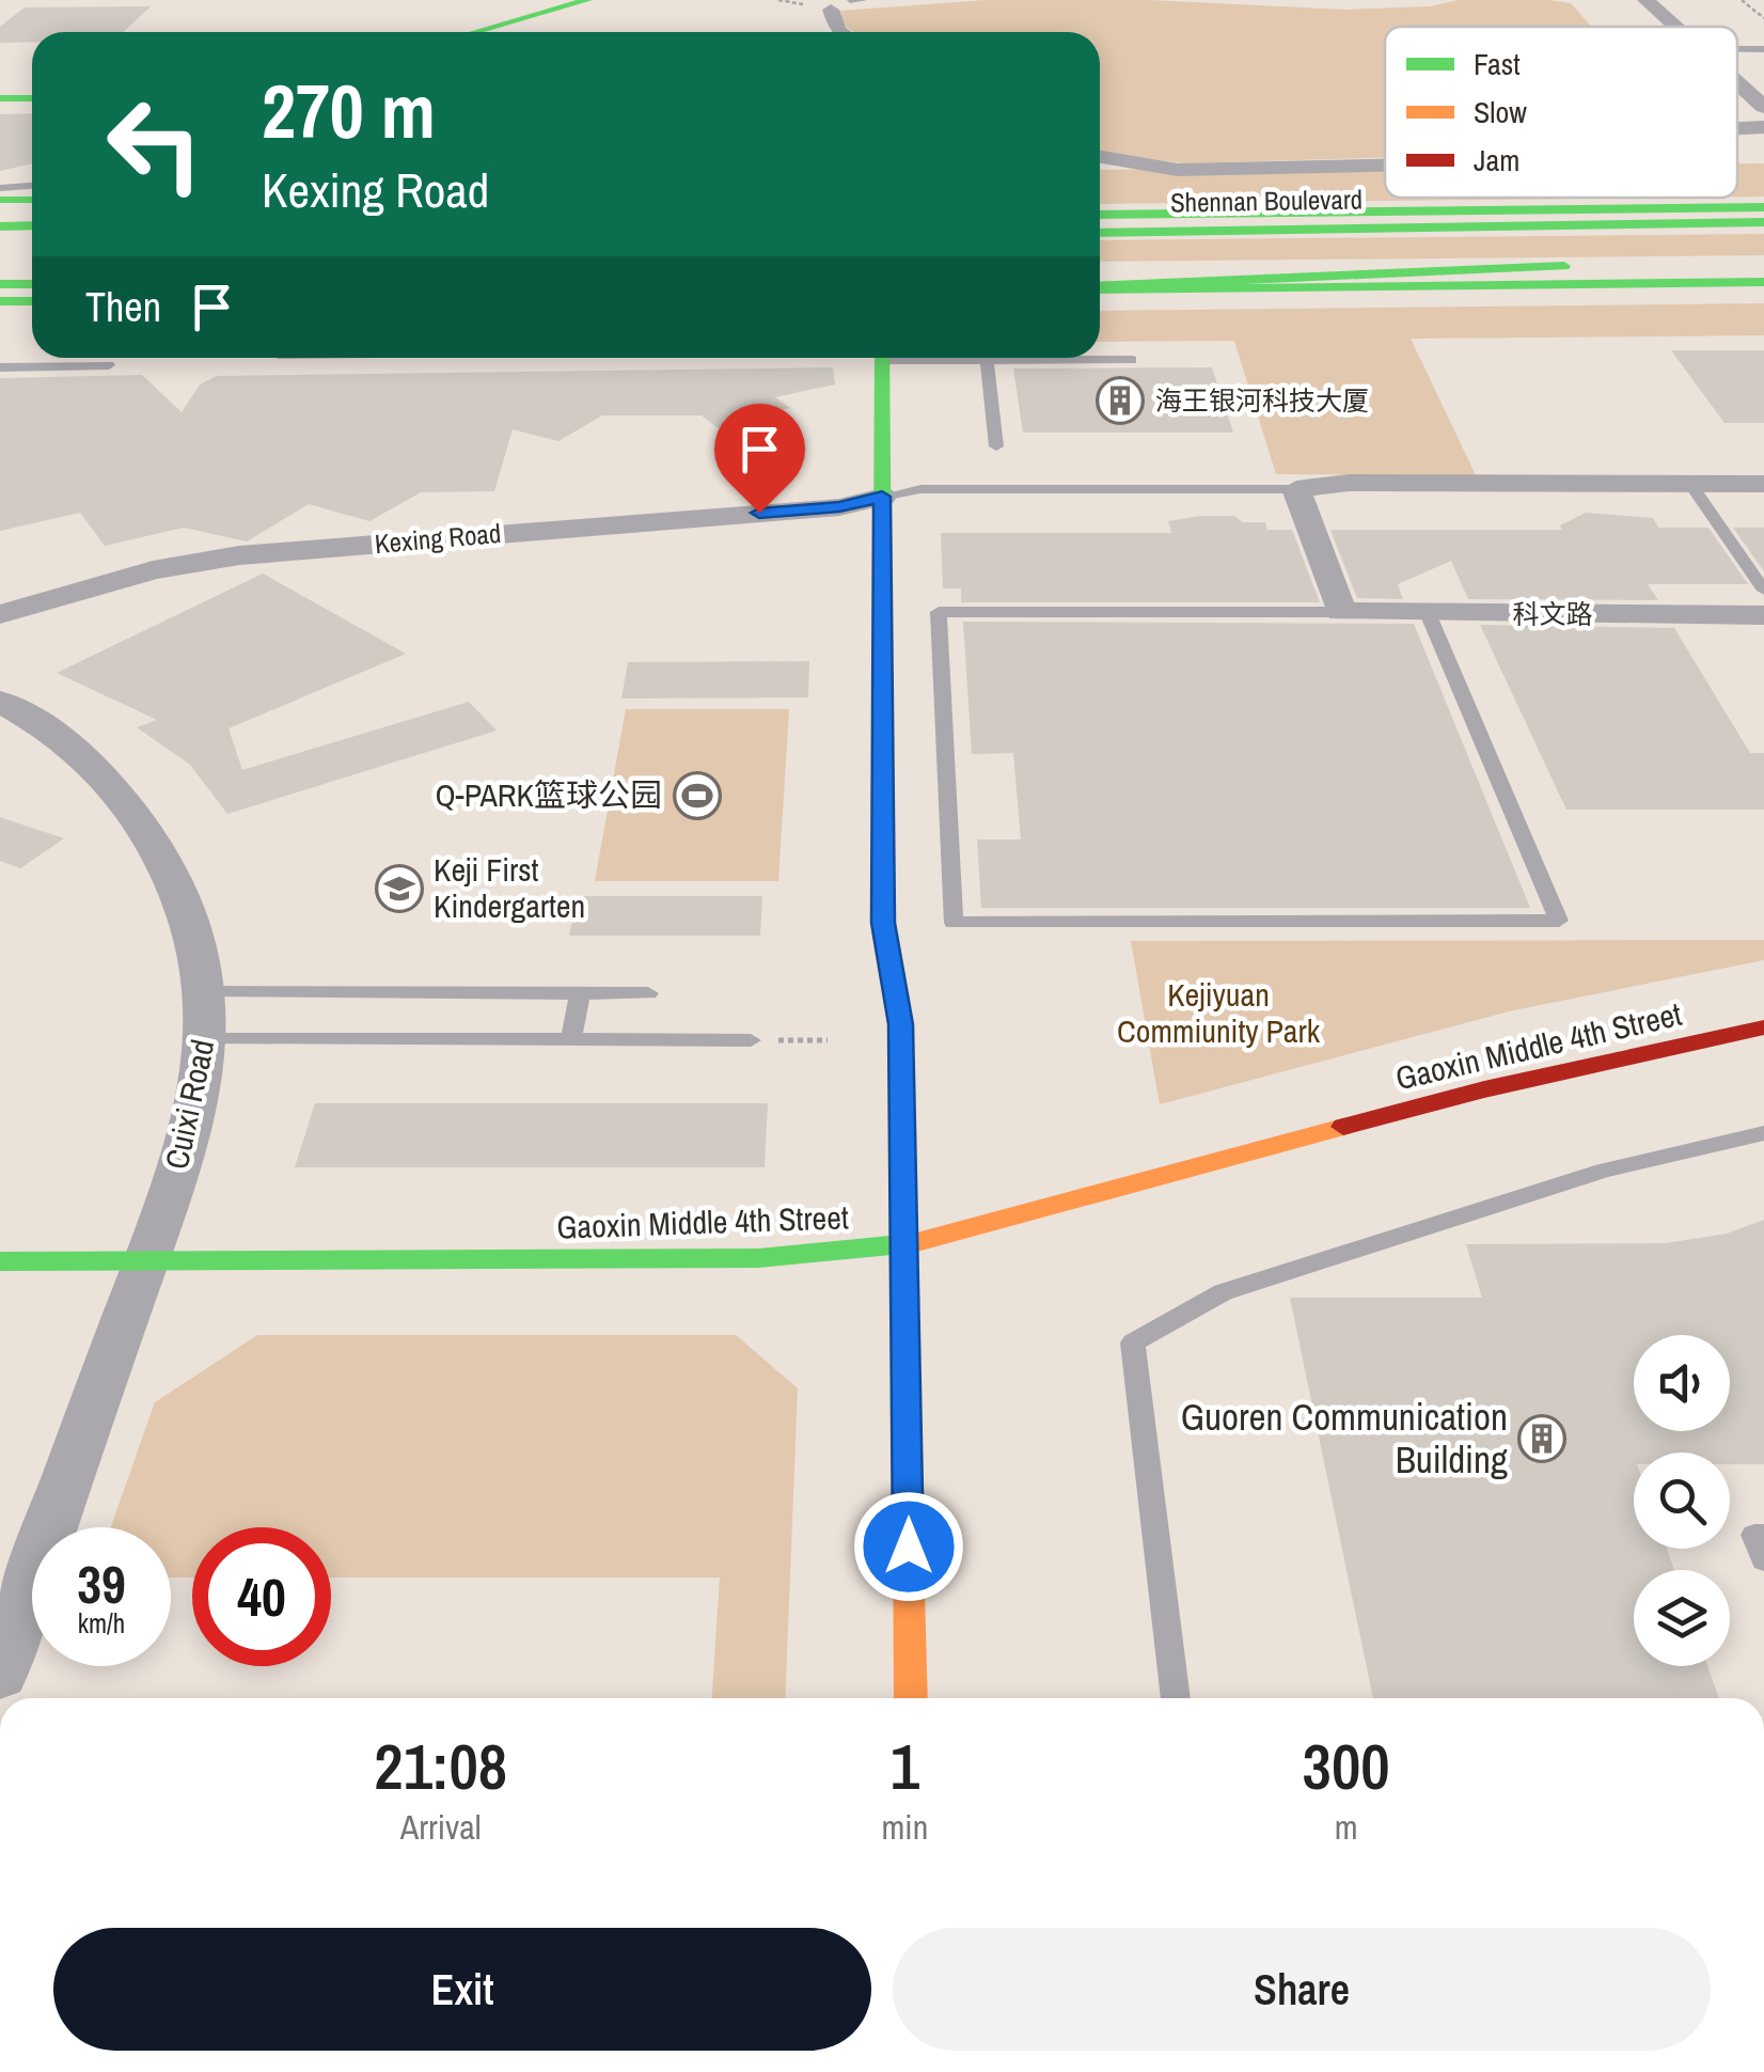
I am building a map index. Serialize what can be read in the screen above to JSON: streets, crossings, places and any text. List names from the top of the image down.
{
  "streets": {
    "main road": ["Shennan Boulevard", "Gaoxin Middle 4th Street"],
    "street": ["Kexing Road", "科文路", "Cuixi Road"]
  },
  "crossings": [
    ["Gaoxin Middle 4th Street", "Cuixi Road"]
  ],
  "parks": ["Kejiyuan Commiunity Park"],
  "places": {
    "building": ["海王银河科技大厦", "Guoren Communication Building"],
    "sports": ["Q-PARK篮球公园"],
    "school or university": ["Keji First Kindergarten"]
  },
  "legend": ["Fast", "Slow", "Jam"],
  "page": {
    "turn": ["270 m", "Kexing Road"],
    "then": "Then",
    "speed": "39 km/h",
    "limit": "40",
    "eta": [
      "21:08",
      "Arrival",
      "1",
      "min",
      "300",
      "m"
    ],
    "buttons": ["Exit", "Share"]
  }
}
